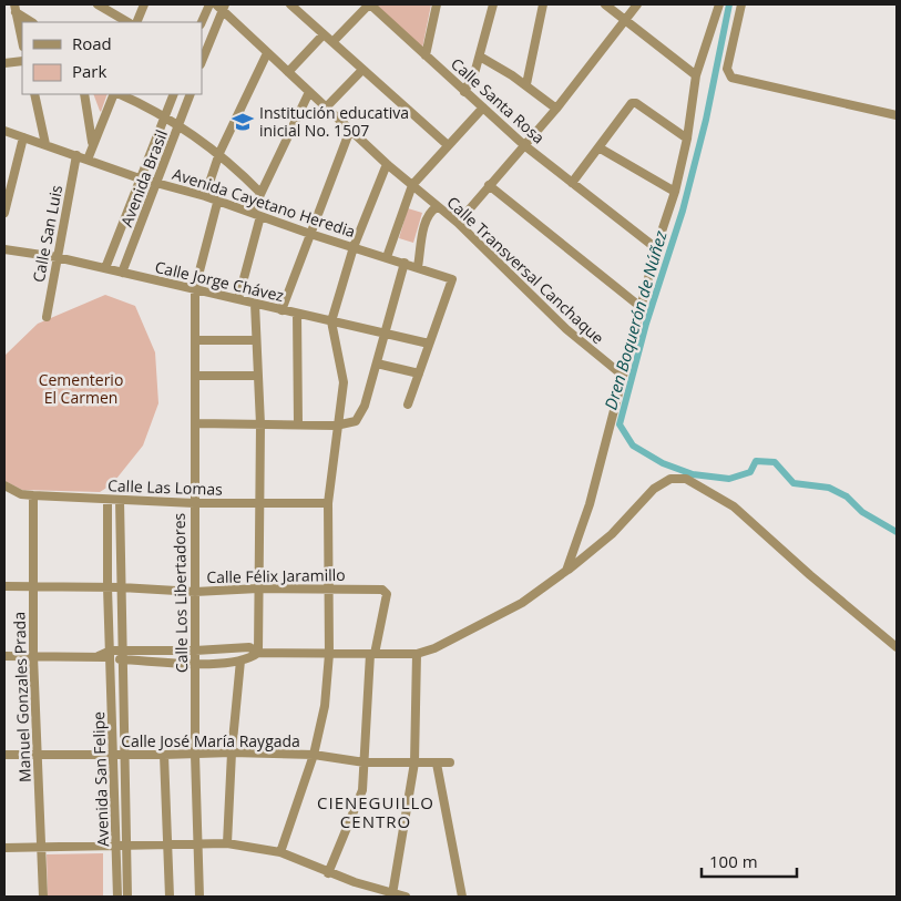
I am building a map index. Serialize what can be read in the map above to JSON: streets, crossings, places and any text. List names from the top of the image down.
{
  "streets": {
    "street": [
      "Calle Santa Rosa",
      "Avenida Brasil",
      "Avenida Cayetano Heredia",
      "Calle San Luis",
      "Calle Transversal Canchaque",
      "Calle Jorge Chávez",
      "Calle Las Lomas",
      "Calle Félix Jaramillo",
      "Calle Los Libertadores",
      "Manuel Gonzales Prada",
      "Calle José María Raygada",
      "Avenida San Felipe"
    ]
  },
  "crossings": [
    ["Avenida Brasil", "Avenida Cayetano Heredia"],
    ["Avenida Brasil", "Calle Jorge Chávez"],
    ["Avenida Cayetano Heredia", "Calle San Luis"],
    ["Avenida Cayetano Heredia", "Calle Jorge Chávez"],
    ["Avenida Cayetano Heredia", "Calle Los Libertadores"],
    ["Calle San Luis", "Calle Jorge Chávez"],
    ["Calle Jorge Chávez", "Calle Los Libertadores"],
    ["Calle Las Lomas", "Calle Los Libertadores"],
    ["Calle Las Lomas", "Manuel Gonzales Prada"],
    ["Calle Las Lomas", "Avenida San Felipe"],
    ["Calle Félix Jaramillo", "Calle Los Libertadores"],
    ["Calle Félix Jaramillo", "Manuel Gonzales Prada"],
    ["Calle Félix Jaramillo", "Avenida San Felipe"],
    ["Calle Los Libertadores", "Calle José María Raygada"],
    ["Manuel Gonzales Prada", "Calle José María Raygada"],
    ["Calle José María Raygada", "Avenida San Felipe"]
  ],
  "districts": ["CIENEGUILLO CENTRO"],
  "water": ["Dren Boquerón de Núñez"],
  "parks": ["Cementerio El Carmen"],
  "places": {
    "school or university": ["Institución educativa inicial No. 1507"]
  },
  "legend": ["Road", "Park"],
  "scale_bar": "100 m"
}
